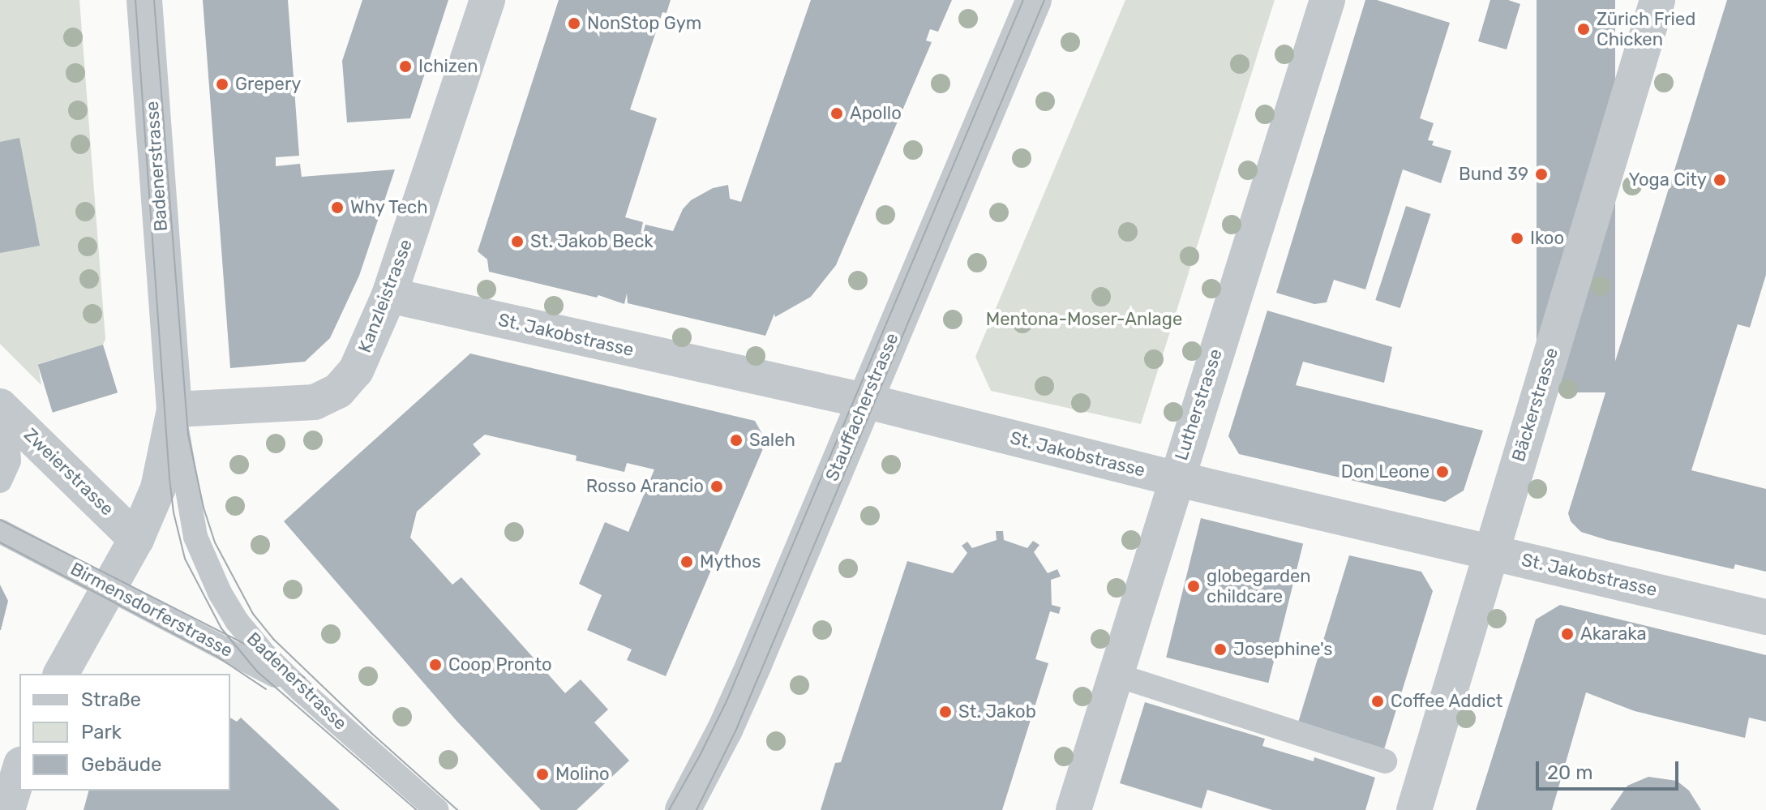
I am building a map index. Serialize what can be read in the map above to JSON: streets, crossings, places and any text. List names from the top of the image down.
{
  "streets": {
    "street": [
      "Badenerstrasse",
      "Kanzleistrasse",
      "St. Jakobstrasse",
      "Lutherstrasse",
      "Bäckerstrasse",
      "Stauffacherstrasse",
      "Zweierstrasse"
    ],
    "lane": ["Birmensdorferstrasse"]
  },
  "crossings": [
    ["Badenerstrasse", "Kanzleistrasse"],
    ["Badenerstrasse", "Zweierstrasse"],
    ["Badenerstrasse", "Birmensdorferstrasse"],
    ["Kanzleistrasse", "St. Jakobstrasse"],
    ["St. Jakobstrasse", "Lutherstrasse"],
    ["St. Jakobstrasse", "Bäckerstrasse"],
    ["St. Jakobstrasse", "Stauffacherstrasse"]
  ],
  "parks": ["Mentona-Moser-Anlage"],
  "places": [
    "NonStop Gym",
    "Zürich Fried Chicken",
    "Ichizen",
    "Grepery",
    "Apollo",
    "Bund 39",
    "Yoga City",
    "Why Tech",
    "Ikoo",
    "St. Jakob Beck",
    "Saleh",
    "Don Leone",
    "Rosso Arancio",
    "Mythos",
    "globegarden childcare",
    "Akaraka",
    "Josephine's",
    "Coop Pronto",
    "Coffee Addict",
    "St. Jakob",
    "Molino"
  ],
  "legend": ["Straße", "Park", "Gebäude"],
  "scale_bar": "20 m"
}
